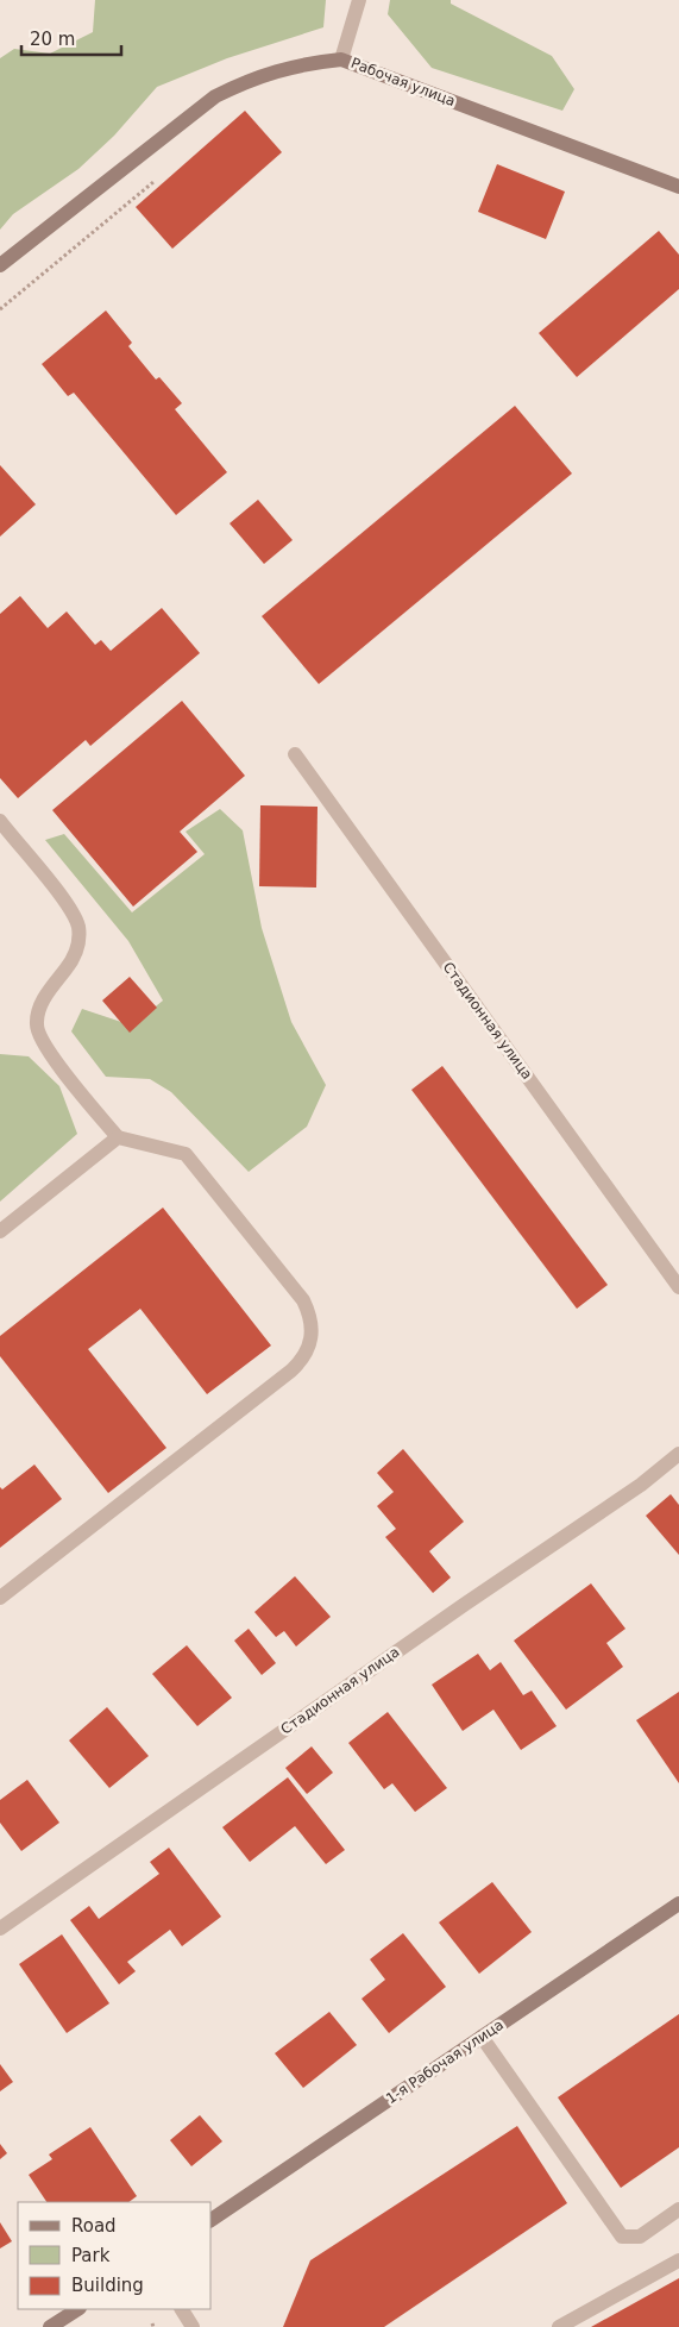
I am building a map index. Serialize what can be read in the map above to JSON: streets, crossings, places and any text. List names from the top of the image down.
{
  "streets": {
    "street": ["Рабочая улица", "Стадионная улица", "1-я Рабочая улица"]
  },
  "legend": ["Road", "Park", "Building"],
  "scale_bar": "20 m"
}
